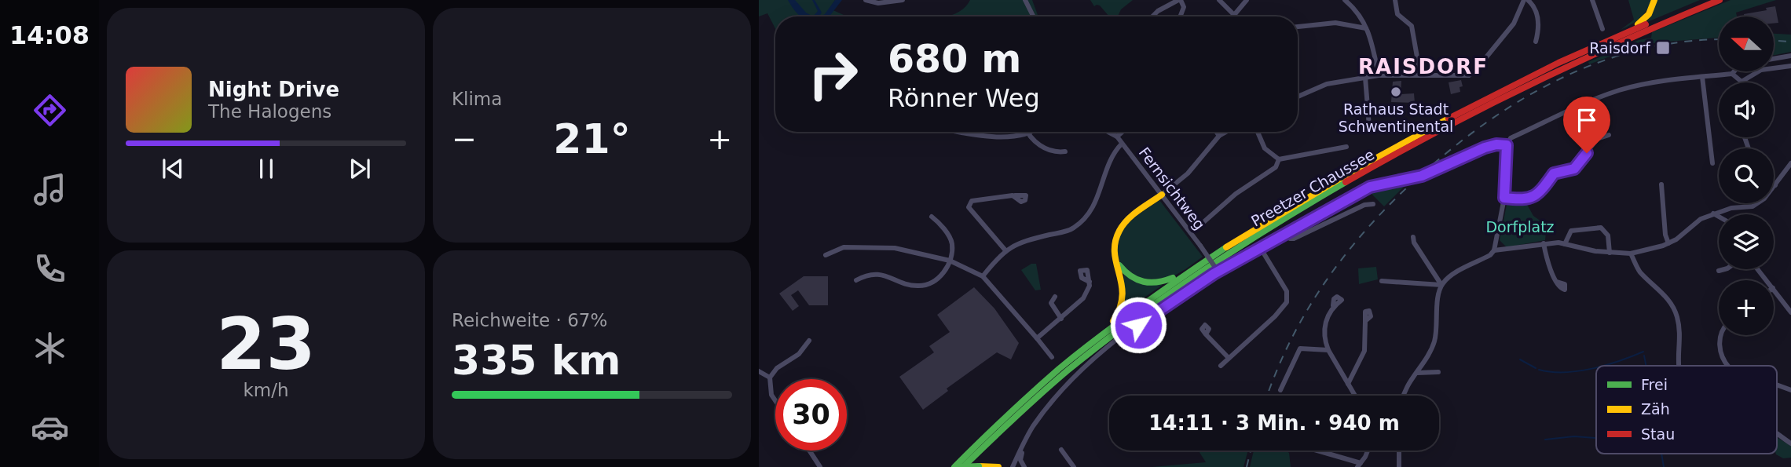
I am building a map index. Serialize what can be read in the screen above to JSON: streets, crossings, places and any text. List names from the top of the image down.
{
  "streets": {
    "main road": ["Preetzer Chaussee"],
    "street": ["Fernsichtweg"]
  },
  "districts": ["RAISDORF"],
  "parks": ["Dorfplatz"],
  "places": {
    "transit": ["Raisdorf"],
    "other": ["Rathaus Stadt Schwentinental"]
  },
  "legend": ["Frei", "Zäh", "Stau"],
  "north": "left",
  "page": {
    "tabs": "14:08",
    "tile": [
      "Klima",
      ["23", "km/h"],
      ["Reichweite · 67%", "335 km"]
    ],
    "map_buttons": "+",
    "turn": ["680 m", "Rönner Weg"],
    "song": ["Night Drive", "The Halogens"],
    "heat": ["−", "21°", "+"],
    "limit": "30",
    "trip": "14:11 · 3 Min. · 940 m"
  }
}
